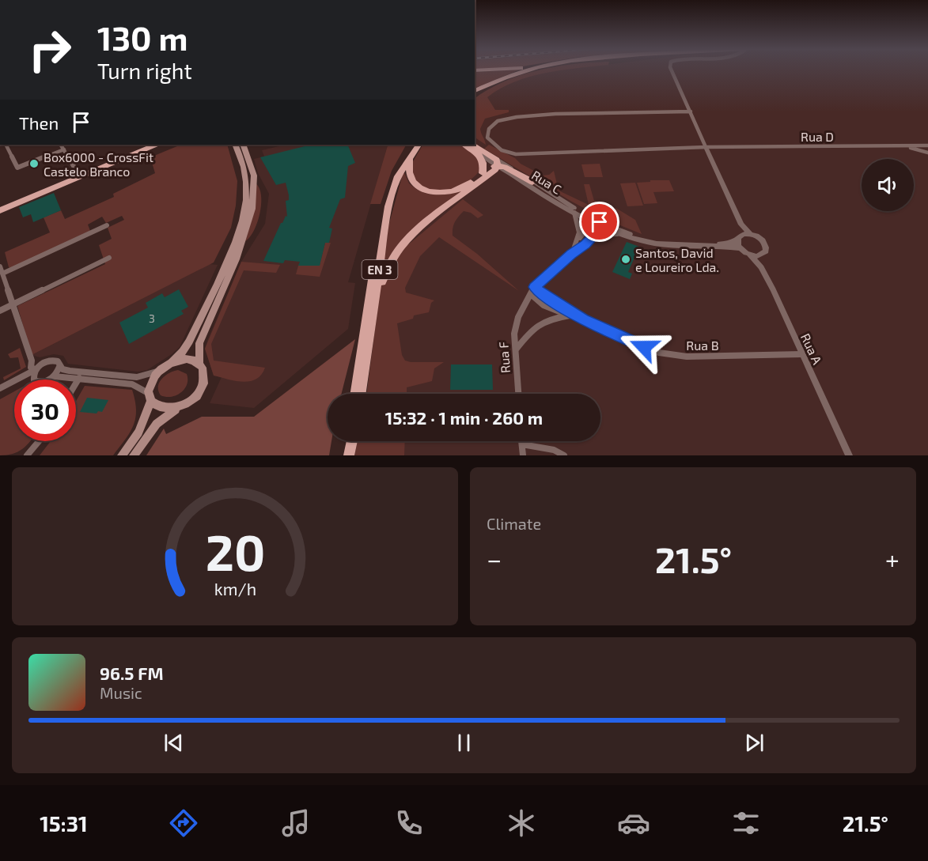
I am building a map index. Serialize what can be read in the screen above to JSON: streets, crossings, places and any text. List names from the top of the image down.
{
  "streets": {
    "main road": ["Rua C", "EN 3"],
    "street": [
      "Rua D",
      "Rua B",
      "Rua A",
      "Rua F"
    ]
  },
  "crossings": [
    ["Rua C", "Rua A"],
    ["Rua B", "Rua A"],
    ["Rua B", "Rua F"]
  ],
  "places": ["Box6000 - CrossFit Castelo Branco", "Santos, David e Loureiro Lda."],
  "house_numbers": ["3"],
  "page": {
    "turn": ["130 m", "Turn right"],
    "then": "Then",
    "limit": "30",
    "trip": "15:32 · 1 min · 260 m",
    "tile": "Climate",
    "heat": ["−", "21.5°", "+"],
    "song": ["96.5 FM", "Music"],
    "tabs": ["15:31", "21.5°"],
    "gauge": ["20", "km/h"]
  }
}
